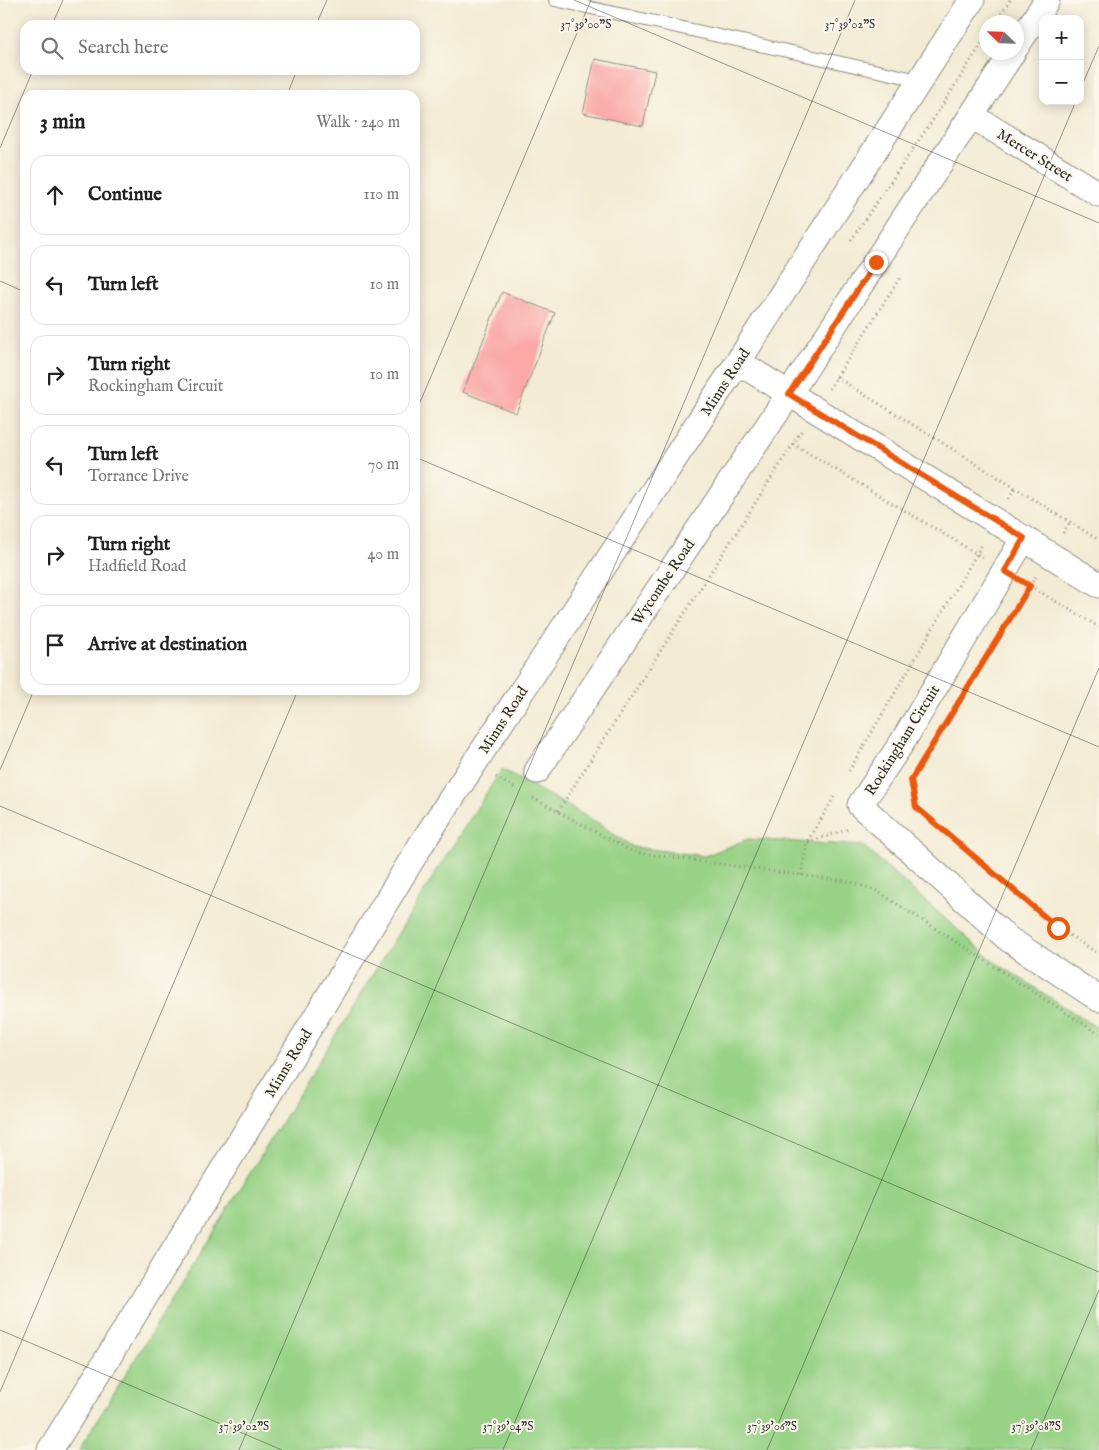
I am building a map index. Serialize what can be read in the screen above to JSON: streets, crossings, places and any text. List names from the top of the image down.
{
  "streets": {
    "street": [
      "Mercer Street",
      "Minns Road",
      "Wycombe Road",
      "Rockingham Circuit"
    ]
  },
  "crossings": [
    ["Mercer Street", "Wycombe Road"]
  ],
  "north": "top left",
  "page": {
    "map_buttons": ["+", "−"],
    "search": "Search here",
    "heading": ["3 min", "Walk · 240 m"],
    "list": [
      ["Continue", "110 m"],
      ["Turn left", "10 m"],
      ["Turn right", "Rockingham Circuit", "10 m"],
      ["Turn left", "Torrance Drive", "70 m"],
      ["Turn right", "Hadfield Road", "40 m"],
      "Arrive at destination"
    ]
  },
  "coordinates": [
    "37°39'00\"S",
    "37°39'02\"S",
    "37°39'04\"S",
    "37°39'06\"S",
    "37°39'08\"S"
  ]
}
